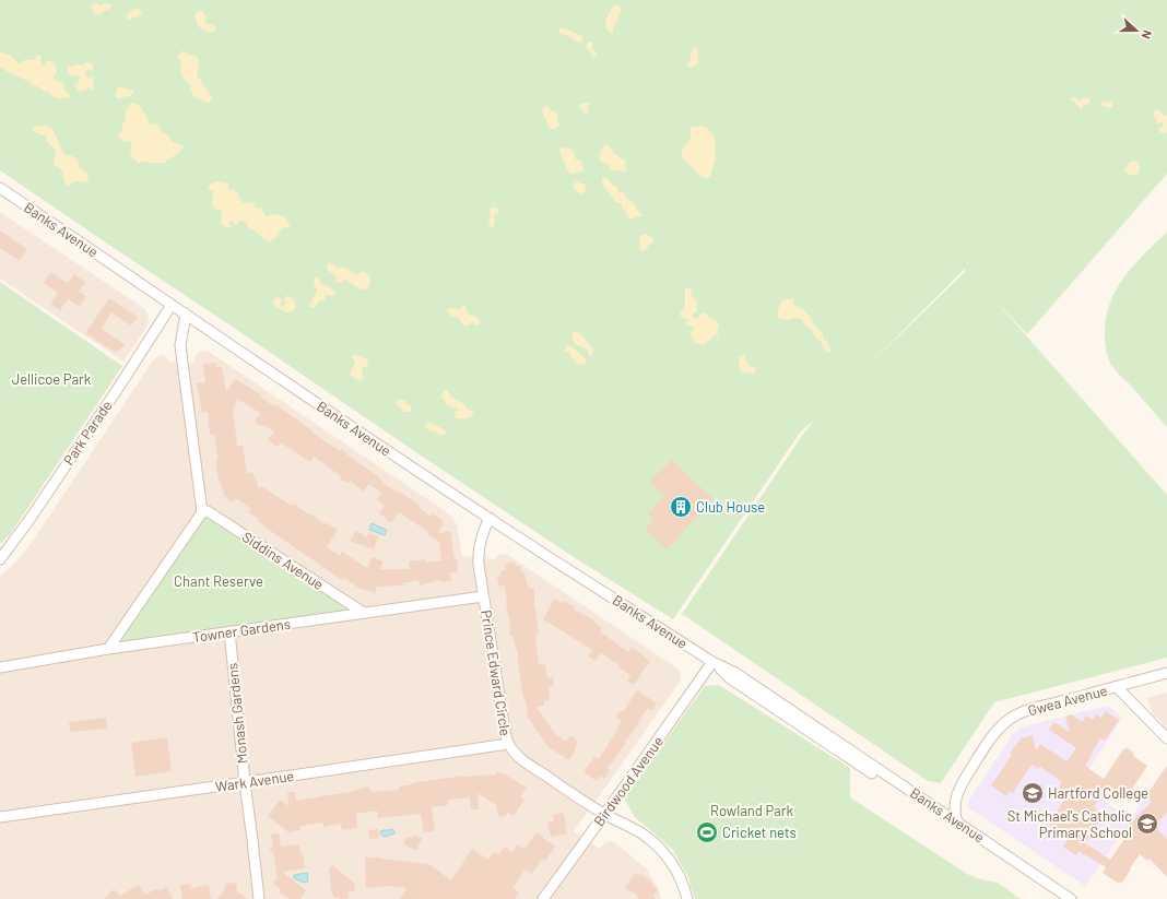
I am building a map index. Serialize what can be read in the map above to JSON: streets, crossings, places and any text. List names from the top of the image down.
{
  "streets": {
    "street": [
      "Banks Avenue",
      "Park Parade",
      "Siddins Avenue",
      "Towner Gardens",
      "Prince Edward Circle",
      "Gwea Avenue",
      "Monash Gardens",
      "Wark Avenue",
      "Birdwood Avenue"
    ]
  },
  "crossings": [
    ["Banks Avenue", "Park Parade"],
    ["Banks Avenue", "Prince Edward Circle"],
    ["Banks Avenue", "Gwea Avenue"],
    ["Banks Avenue", "Birdwood Avenue"],
    ["Siddins Avenue", "Towner Gardens"],
    ["Towner Gardens", "Prince Edward Circle"],
    ["Towner Gardens", "Monash Gardens"],
    ["Prince Edward Circle", "Wark Avenue"],
    ["Prince Edward Circle", "Birdwood Avenue"],
    ["Monash Gardens", "Wark Avenue"]
  ],
  "parks": ["Jellicoe Park", "Chant Reserve", "Rowland Park"],
  "places": {
    "building": ["Club House"],
    "school or university": ["Hartford College", "St Michael's Catholic Primary School"],
    "sports": ["Cricket nets"]
  },
  "north": "right"
}
